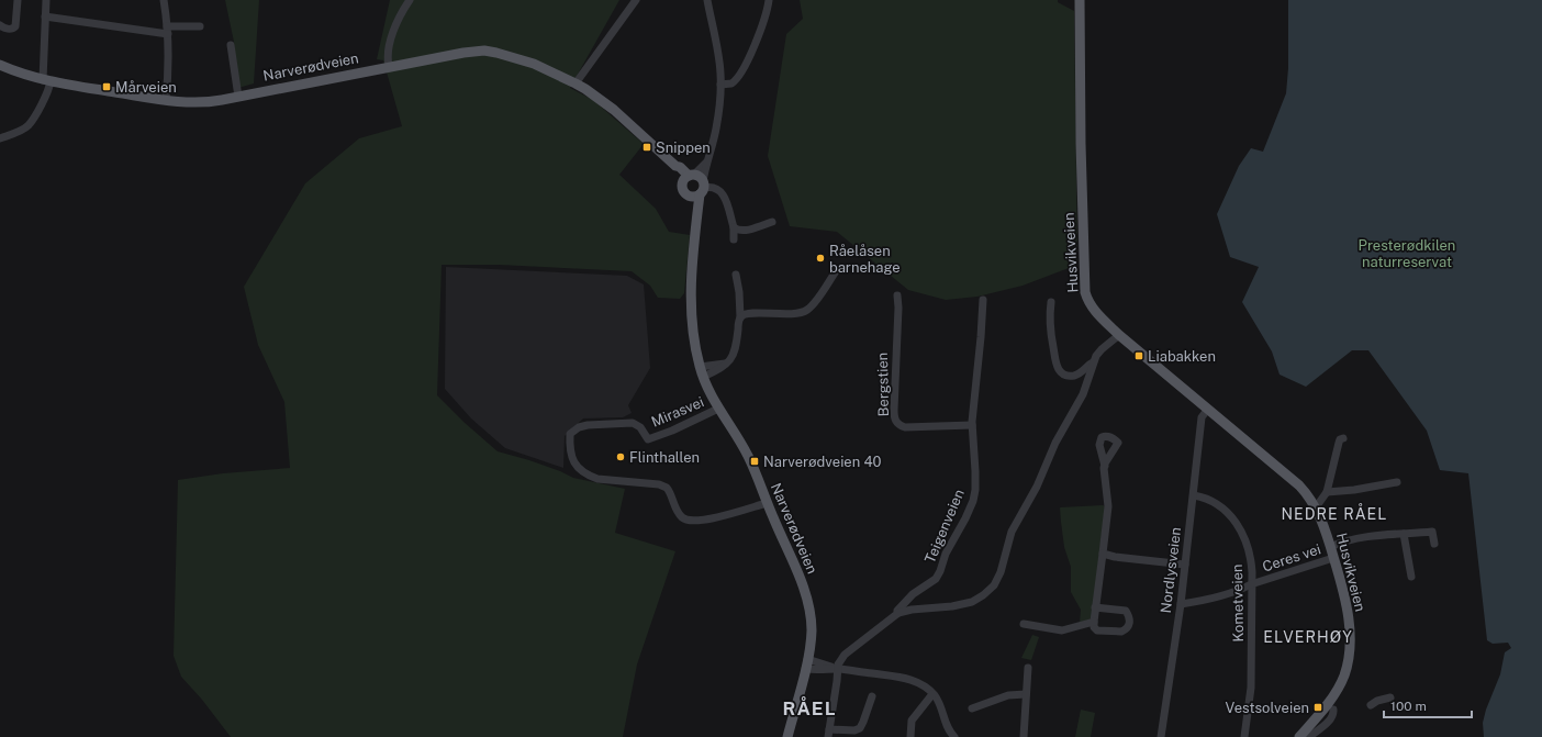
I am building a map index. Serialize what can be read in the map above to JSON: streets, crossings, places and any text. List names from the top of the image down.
{
  "streets": {
    "main road": ["Narverødveien", "Husvikveien"],
    "street": [
      "Bergstien",
      "Mirasvei",
      "Teigenveien",
      "Ceres vei",
      "Nordlysveien",
      "Kometveien"
    ]
  },
  "crossings": [
    ["Narverødveien", "Mirasvei"],
    ["Husvikveien", "Ceres vei"],
    ["Husvikveien", "Nordlysveien"],
    ["Bergstien", "Teigenveien"],
    ["Ceres vei", "Nordlysveien"],
    ["Ceres vei", "Kometveien"],
    ["Nordlysveien", "Kometveien"]
  ],
  "districts": ["NEDRE RÅEL", "ELVERHØY", "RÅEL"],
  "parks": ["Presterødkilen naturreservat"],
  "places": {
    "transit": [
      "Mårveien",
      "Snippen",
      "Liabakken",
      "Narverødveien 40",
      "Vestsolveien"
    ],
    "other": ["Råelåsen barnehage", "Flinthallen"]
  },
  "scale_bar": "100 m"
}
